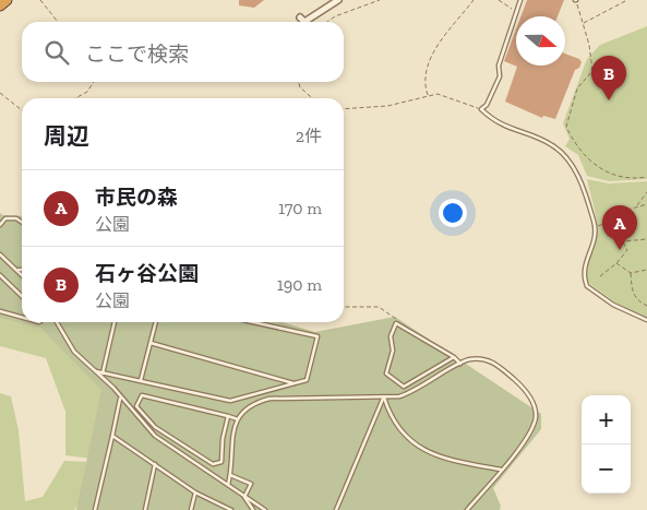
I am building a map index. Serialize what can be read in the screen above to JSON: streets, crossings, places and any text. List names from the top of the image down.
{
  "north": "right",
  "page": {
    "search": "ここで検索",
    "pins": ["B", "A"],
    "heading": ["周辺", "2件"],
    "list": [
      {
        "mark": "A",
        "name": "市民の森",
        "note": "公園",
        "value": "170 m"
      },
      {
        "mark": "B",
        "name": "石ヶ谷公園",
        "note": "公園",
        "value": "190 m"
      }
    ],
    "map_buttons": ["+", "−"]
  }
}
